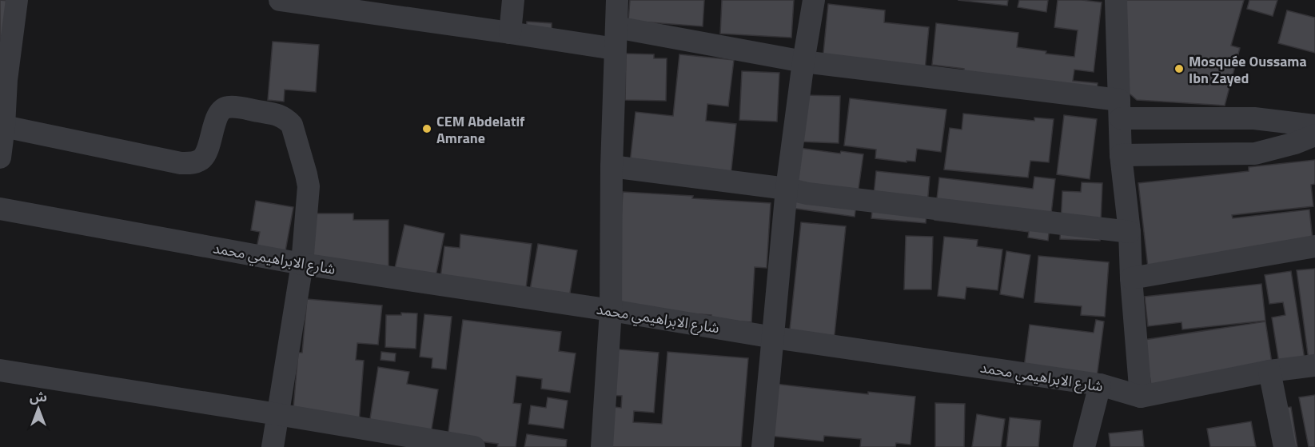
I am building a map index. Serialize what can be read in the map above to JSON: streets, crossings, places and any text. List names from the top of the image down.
{
  "streets": {
    "street": ["شارع الابراهيمي محمد"]
  },
  "places": ["Mosquée Oussama Ibn Zayed", "CEM Abdelatif Amrane"],
  "north": "top"
}
